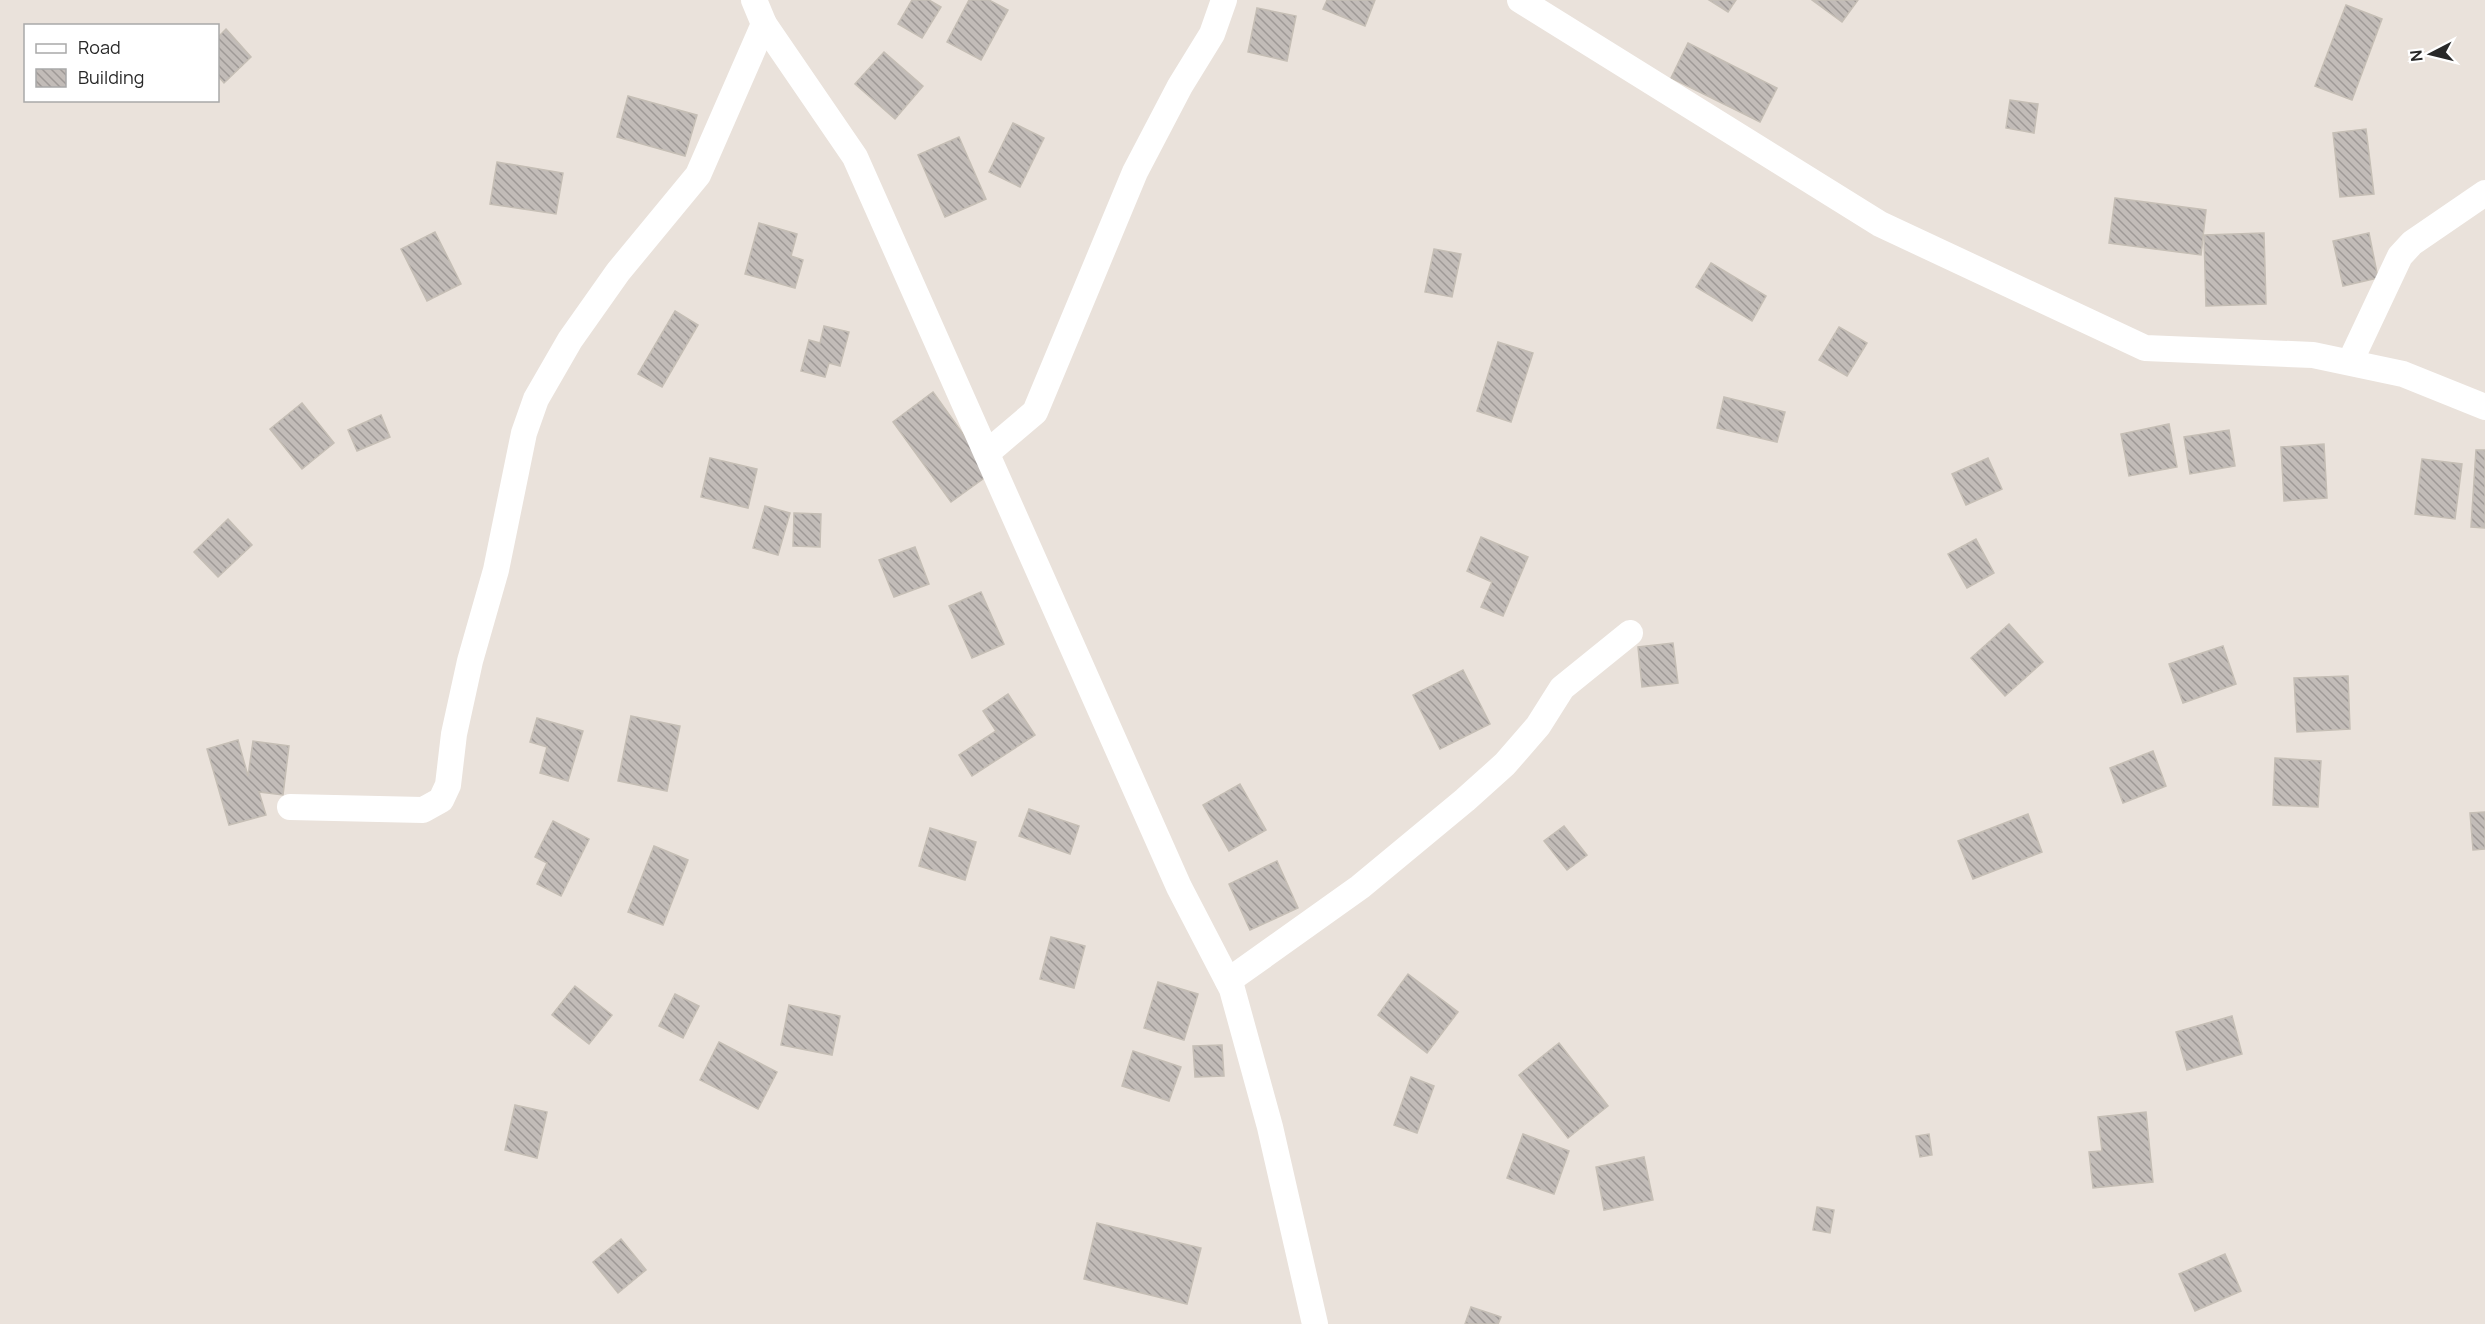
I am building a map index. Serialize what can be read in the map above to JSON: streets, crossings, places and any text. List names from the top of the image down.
{
  "legend": ["Road", "Building"],
  "north": "left"
}
